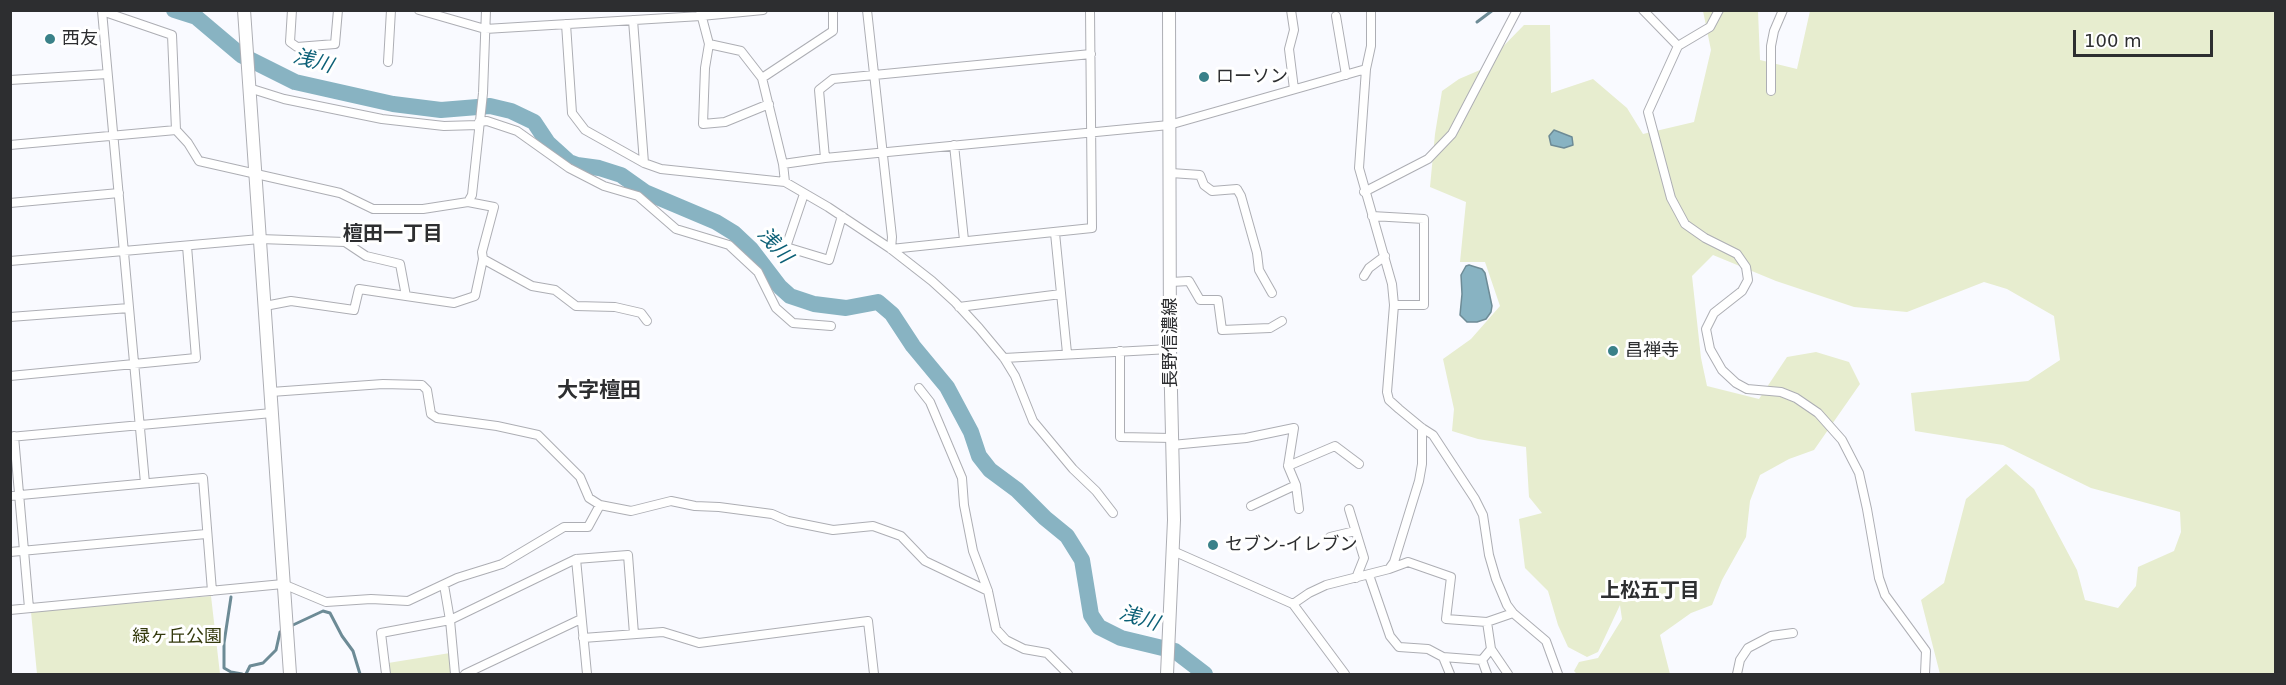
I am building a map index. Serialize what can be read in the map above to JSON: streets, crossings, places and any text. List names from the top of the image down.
{
  "streets": {
    "street": ["長野信濃線"]
  },
  "districts": ["檀田一丁目", "大字檀田", "上松五丁目"],
  "water": ["浅川"],
  "parks": ["緑ヶ丘公園"],
  "places": [
    "西友",
    "ローソン",
    "昌禅寺",
    "セブン-イレブン"
  ],
  "scale_bar": "100 m"
}
